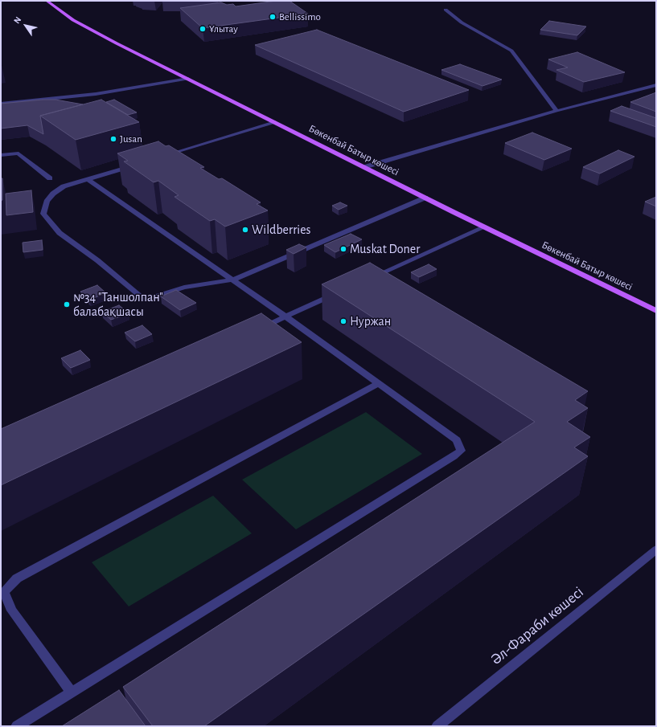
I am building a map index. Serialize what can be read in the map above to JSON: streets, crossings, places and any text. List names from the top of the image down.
{
  "streets": {
    "main road": ["Бөкенбай Батыр көшесі"],
    "street": ["Әл-Фараби көшесі"]
  },
  "places": [
    "Bellissimo",
    "Ұлытау",
    "Jusan",
    "Wildberries",
    "Muskat Doner",
    "№34 \"Таншолпан\" балабақшасы",
    "Нуржан"
  ],
  "north": "top left"
}
